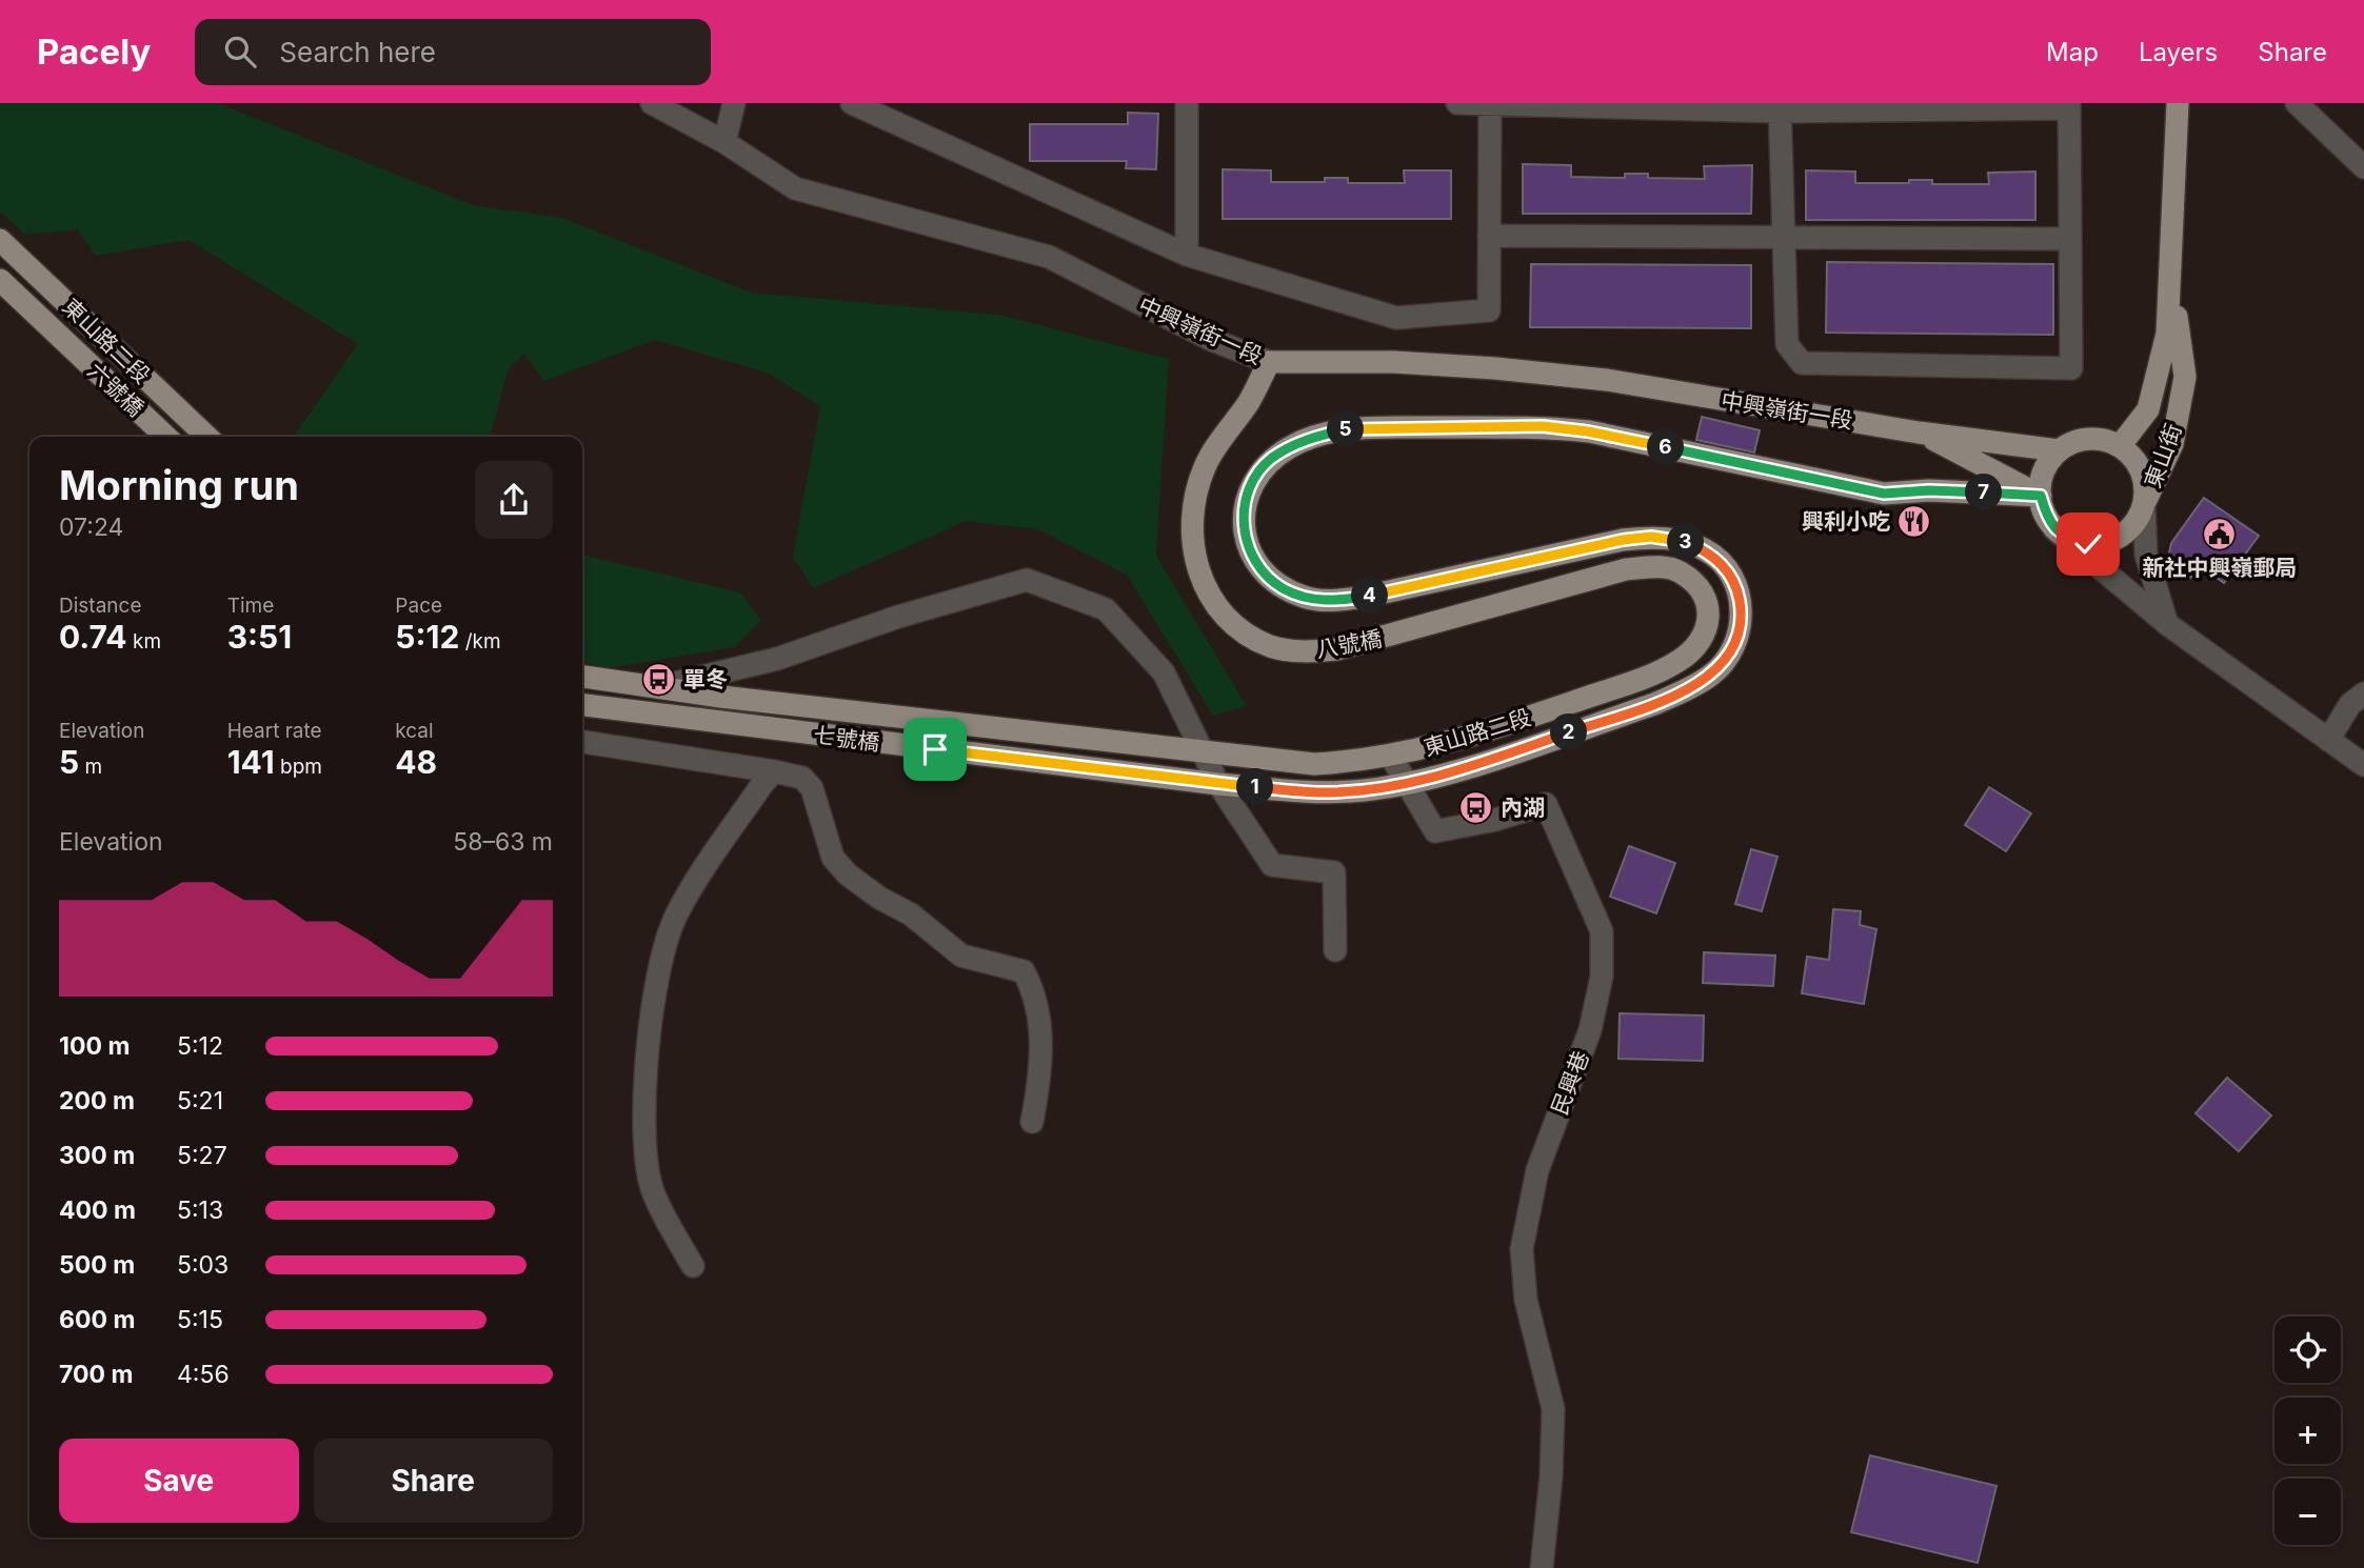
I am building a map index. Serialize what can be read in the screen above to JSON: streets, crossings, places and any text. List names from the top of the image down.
{
  "streets": {
    "main road": [
      "中興嶺街一段",
      "東山路二段",
      "六號橋",
      "東山街",
      "八號橋",
      "七號橋"
    ],
    "street": ["民興巷"]
  },
  "crossings": [
    ["中興嶺街一段", "東山路二段"],
    ["中興嶺街一段", "東山街"],
    ["中興嶺街一段", "八號橋"],
    ["東山路二段", "六號橋"],
    ["東山路二段", "東山街"],
    ["東山路二段", "八號橋"],
    ["東山路二段", "七號橋"],
    ["東山路二段", "民興巷"]
  ],
  "places": {
    "restaurant": ["興利小吃"],
    "public building": ["新社中興嶺郵局"],
    "bus stop": ["單冬", "內湖"]
  },
  "page": {
    "header": "Pacely",
    "search": "Search here",
    "nav": ["Map", "Layers", "Share"],
    "pins": [
      "5",
      "6",
      "7",
      "3",
      "4",
      "2",
      "1"
    ],
    "heading": ["Morning run", "07:24"],
    "stats": [
      ["Distance", "0.74 km"],
      ["Time", "3:51"],
      ["Pace", "5:12 /km"],
      ["Elevation", "5 m"],
      ["Heart rate", "141 bpm"],
      ["kcal", "48"]
    ],
    "chart": ["Elevation", "58–63 m"],
    "list": [
      {
        "name": "100 m",
        "note": "5:12"
      },
      {
        "name": "200 m",
        "note": "5:21"
      },
      {
        "name": "300 m",
        "note": "5:27"
      },
      {
        "name": "400 m",
        "note": "5:13"
      },
      {
        "name": "500 m",
        "note": "5:03"
      },
      {
        "name": "600 m",
        "note": "5:15"
      },
      {
        "name": "700 m",
        "note": "4:56"
      }
    ],
    "map_buttons": ["+", "−"],
    "buttons": ["Save", "Share"]
  }
}
